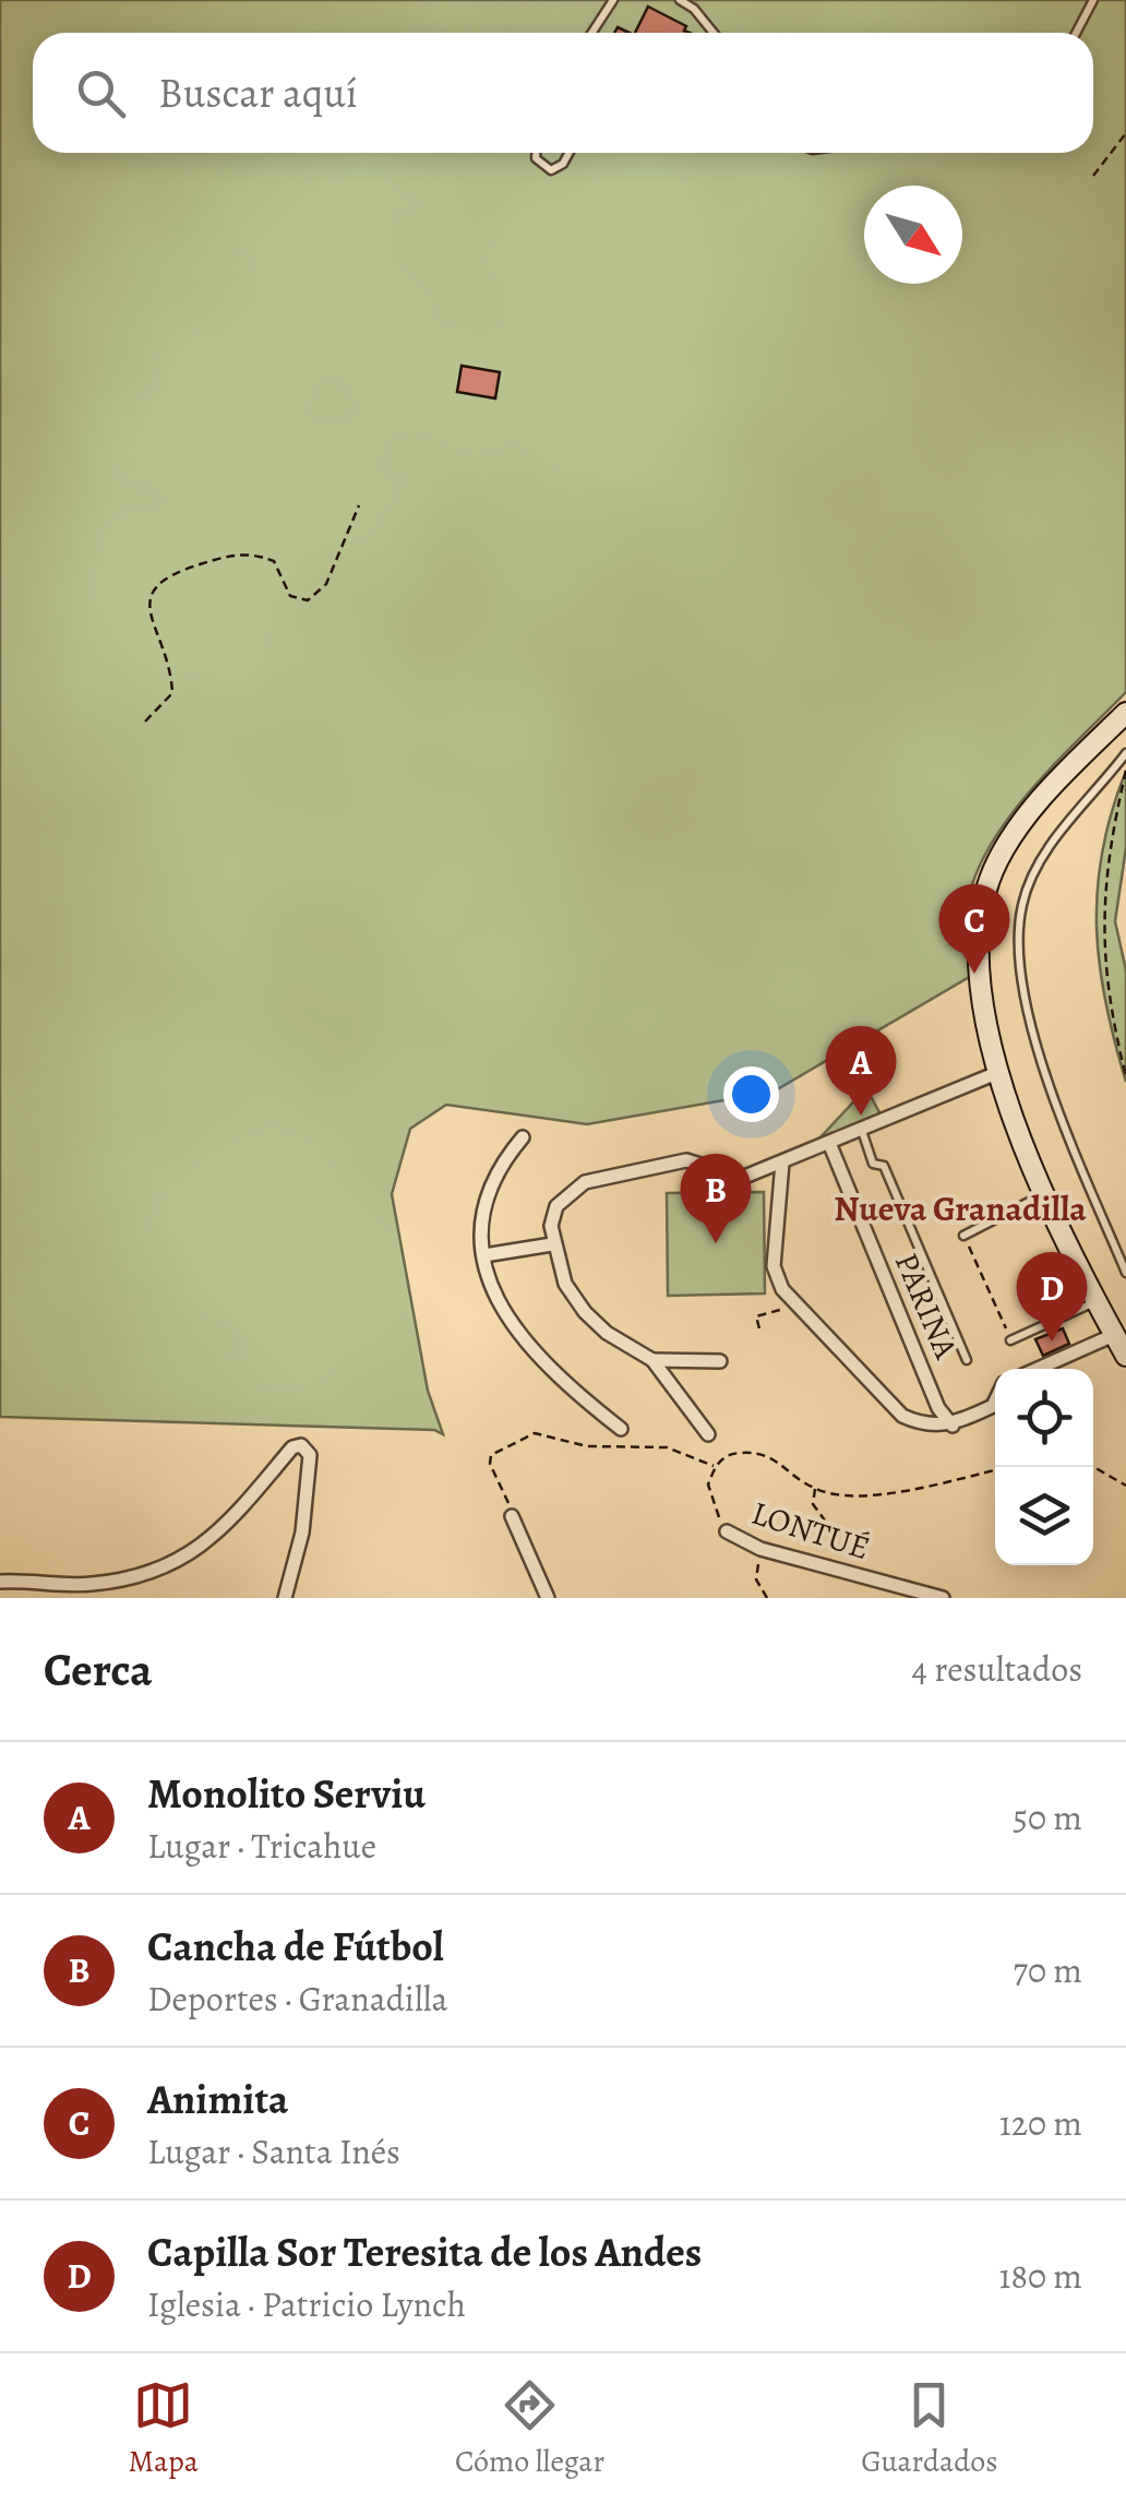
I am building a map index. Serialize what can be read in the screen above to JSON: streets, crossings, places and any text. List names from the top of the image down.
{
  "streets": {
    "street": ["PARINA", "LONTUÉ"]
  },
  "districts": ["Nueva Granadilla"],
  "north": "bottom right",
  "page": {
    "search": "Buscar aquí",
    "pins": [
      "C",
      "A",
      "B",
      "D"
    ],
    "heading": ["Cerca", "4 resultados"],
    "list": [
      {
        "mark": "A",
        "name": "Monolito Serviu",
        "note": "Lugar · Tricahue",
        "value": "50 m"
      },
      {
        "mark": "B",
        "name": "Cancha de Fútbol",
        "note": "Deportes · Granadilla",
        "value": "70 m"
      },
      {
        "mark": "C",
        "name": "Animita",
        "note": "Lugar · Santa Inés",
        "value": "120 m"
      },
      {
        "mark": "D",
        "name": "Capilla Sor Teresita de los Andes",
        "note": "Iglesia · Patricio Lynch",
        "value": "180 m"
      }
    ],
    "nav": ["Mapa", "Cómo llegar", "Guardados"]
  }
}
